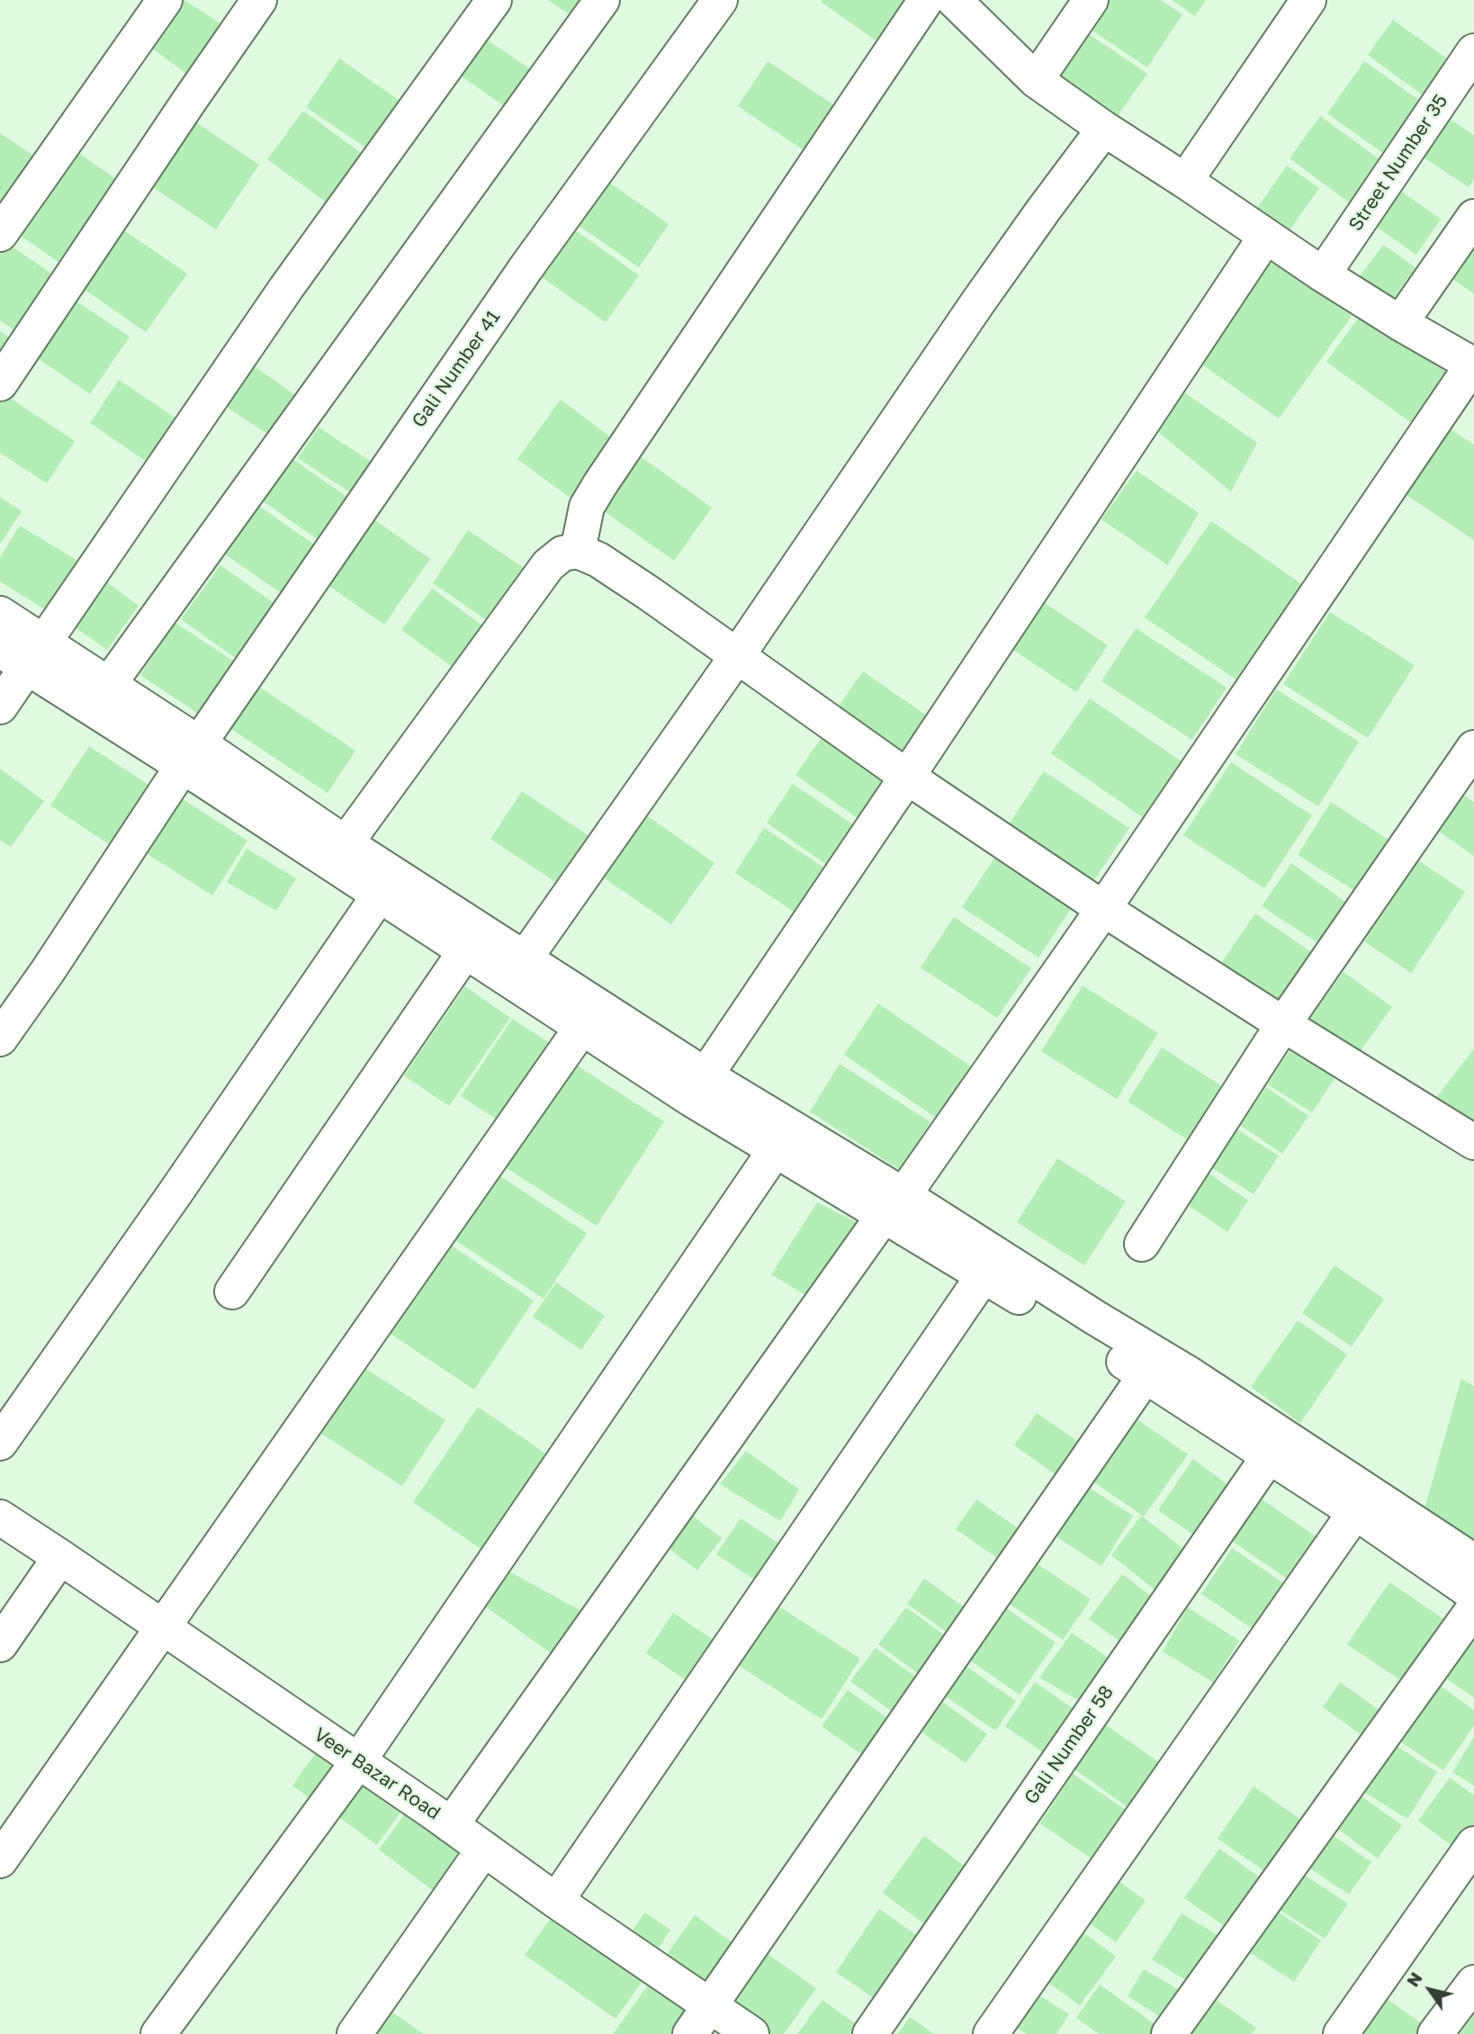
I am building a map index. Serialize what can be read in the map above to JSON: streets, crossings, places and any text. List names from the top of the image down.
{
  "streets": {
    "street": [
      "Street Number 35",
      "Gali Number 41",
      "Gali Number 58",
      "Veer Bazar Road"
    ]
  },
  "north": "top left"
}
